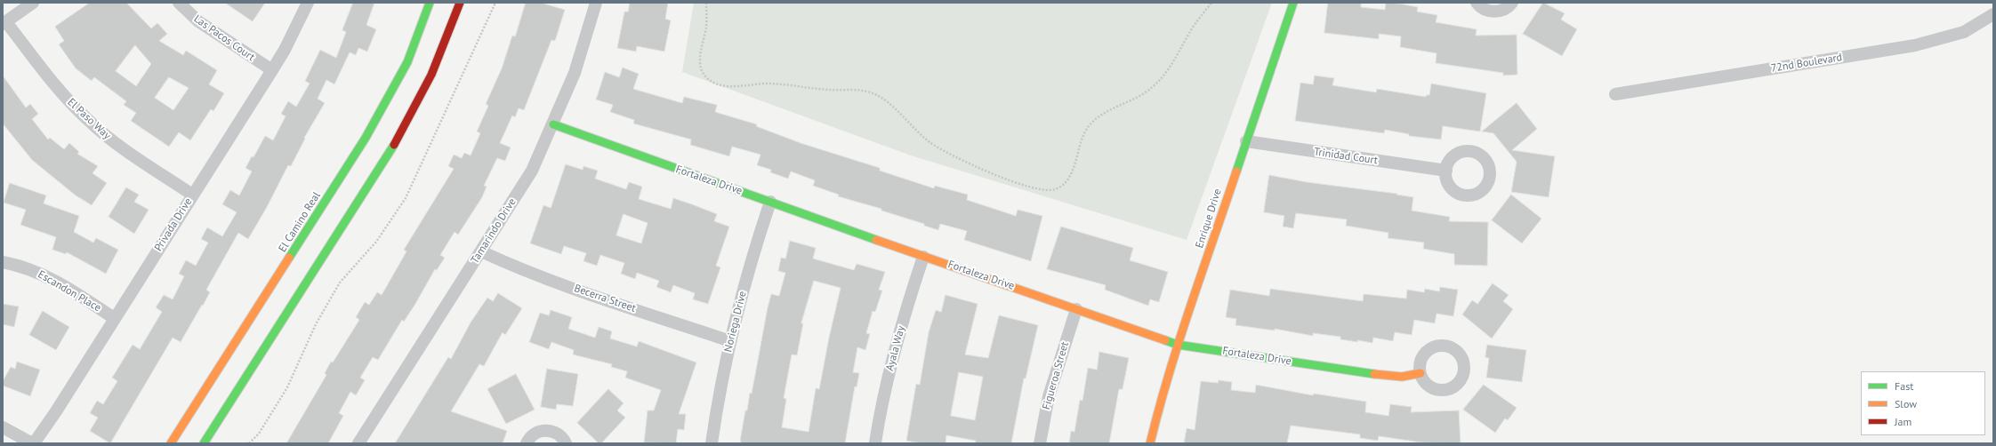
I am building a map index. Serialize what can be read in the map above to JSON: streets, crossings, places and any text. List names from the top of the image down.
{
  "streets": {
    "street": [
      "Las Pacos Court",
      "72nd Boulevard",
      "El Paso Way",
      "Trinidad Court",
      "Fortaleza Drive",
      "Enrique Drive",
      "El Camino Real",
      "Privada Drive",
      "Tamarindo Drive",
      "Escandon Place",
      "Becerra Street",
      "Noriega Drive",
      "Ayala Way",
      "Figueroa Street"
    ]
  },
  "crossings": [
    ["Las Pacos Court", "Privada Drive"],
    ["El Paso Way", "Privada Drive"],
    ["Trinidad Court", "Enrique Drive"],
    ["Fortaleza Drive", "Enrique Drive"],
    ["Fortaleza Drive", "Tamarindo Drive"],
    ["Fortaleza Drive", "Noriega Drive"],
    ["Fortaleza Drive", "Ayala Way"],
    ["Fortaleza Drive", "Figueroa Street"],
    ["Privada Drive", "Escandon Place"],
    ["Tamarindo Drive", "Becerra Street"],
    ["Becerra Street", "Noriega Drive"]
  ],
  "legend": ["Fast", "Slow", "Jam"]
}
